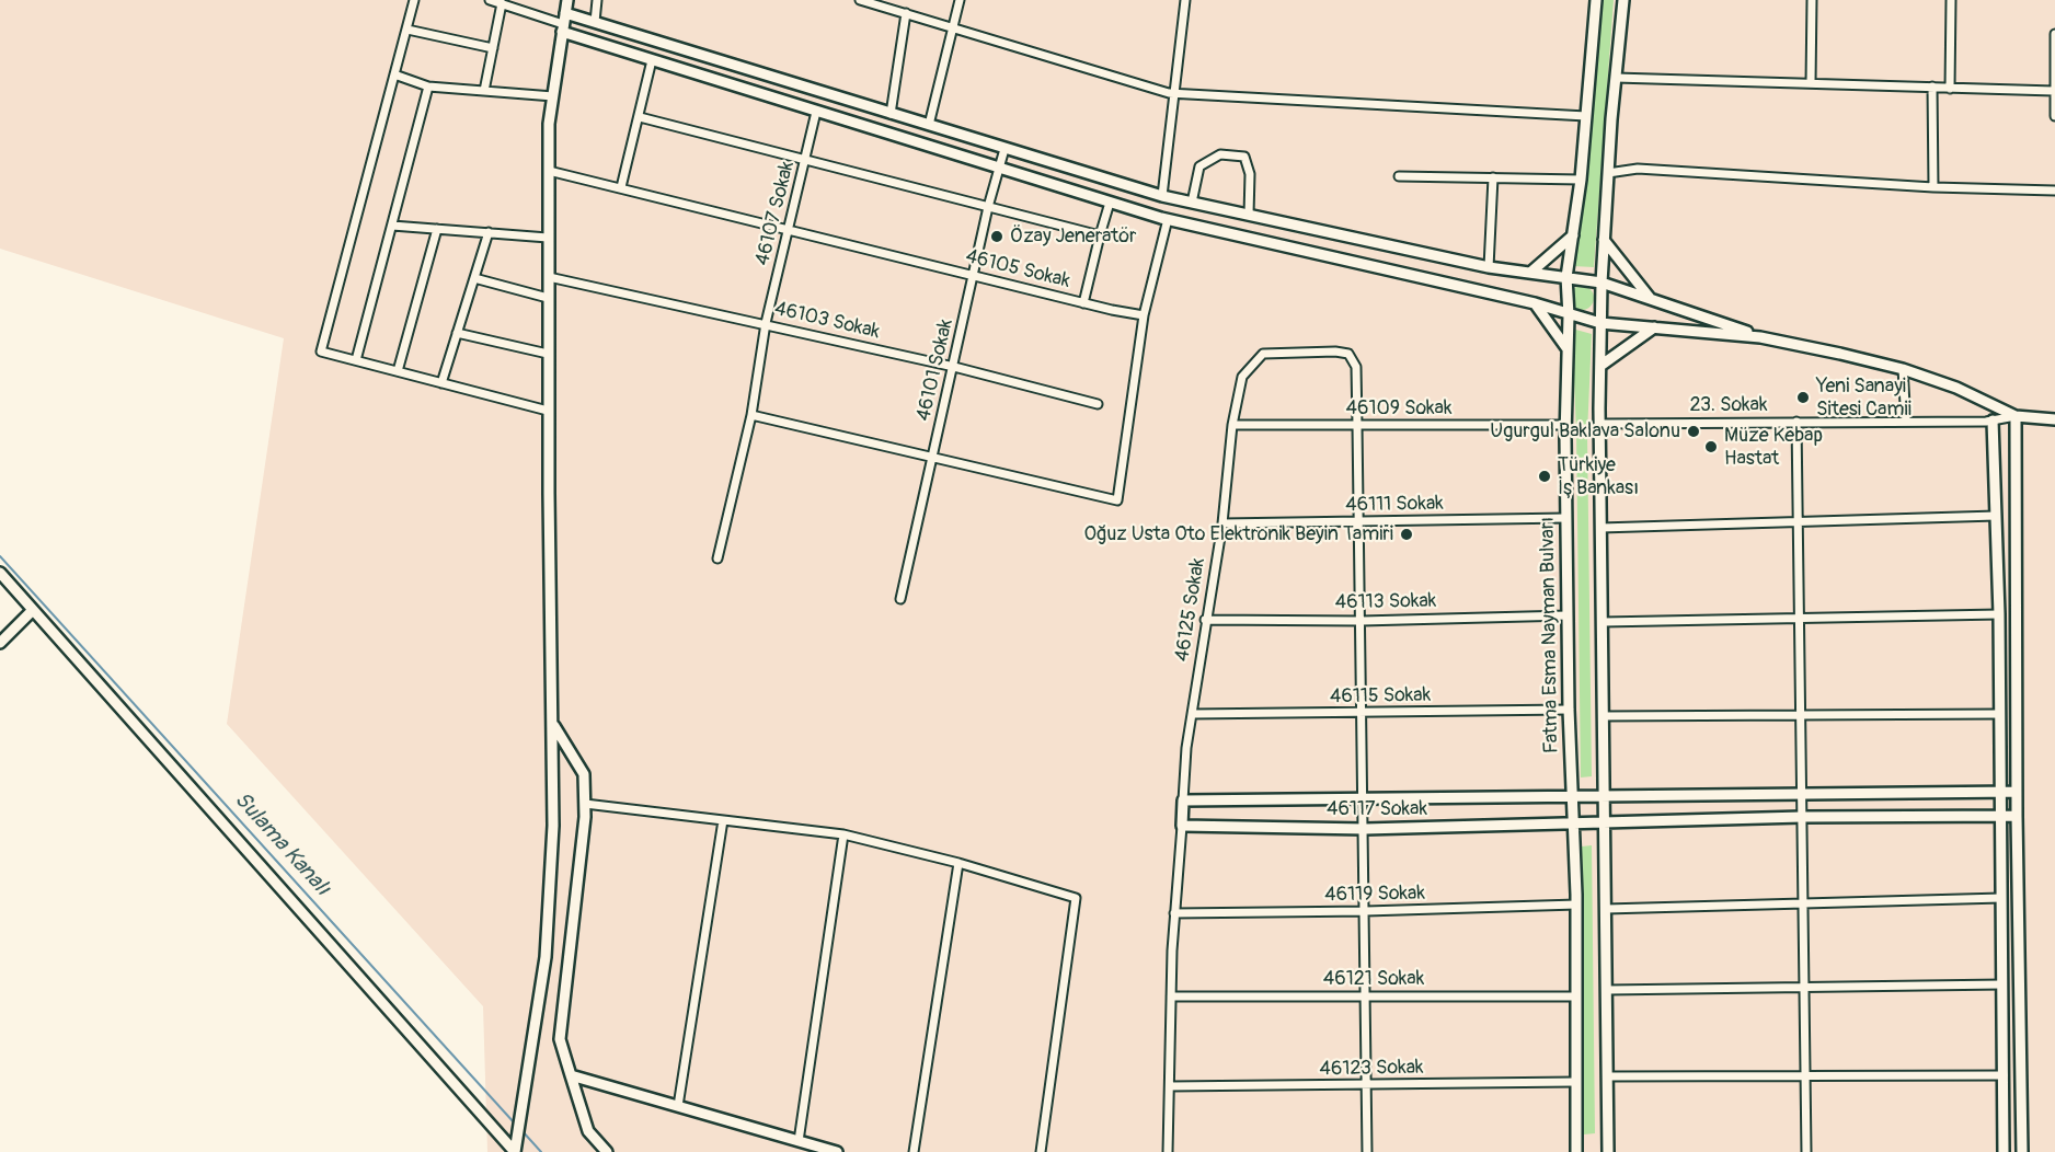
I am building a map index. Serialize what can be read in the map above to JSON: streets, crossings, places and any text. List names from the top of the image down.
{
  "streets": {
    "street": [
      "46107 Sokak",
      "46105 Sokak",
      "46103 Sokak",
      "46101 Sokak",
      "23. Sokak",
      "46109 Sokak",
      "46111 Sokak",
      "46113 Sokak",
      "46125 Sokak",
      "Fatma Esma Nayman Bulvarı",
      "46115 Sokak",
      "46117 Sokak",
      "46119 Sokak",
      "46121 Sokak",
      "46123 Sokak"
    ]
  },
  "crossings": [
    ["46107 Sokak", "46105 Sokak"],
    ["46107 Sokak", "46103 Sokak"],
    ["46105 Sokak", "46101 Sokak"],
    ["46103 Sokak", "46101 Sokak"],
    ["46109 Sokak", "46125 Sokak"],
    ["46109 Sokak", "Fatma Esma Nayman Bulvarı"],
    ["46111 Sokak", "46125 Sokak"],
    ["46111 Sokak", "Fatma Esma Nayman Bulvarı"],
    ["46113 Sokak", "46125 Sokak"],
    ["46113 Sokak", "Fatma Esma Nayman Bulvarı"],
    ["46125 Sokak", "46115 Sokak"],
    ["46125 Sokak", "46117 Sokak"],
    ["46125 Sokak", "46119 Sokak"],
    ["46125 Sokak", "46121 Sokak"],
    ["46125 Sokak", "46123 Sokak"],
    ["Fatma Esma Nayman Bulvarı", "46115 Sokak"],
    ["Fatma Esma Nayman Bulvarı", "46117 Sokak"],
    ["Fatma Esma Nayman Bulvarı", "46119 Sokak"],
    ["Fatma Esma Nayman Bulvarı", "46121 Sokak"],
    ["Fatma Esma Nayman Bulvarı", "46123 Sokak"]
  ],
  "water": ["Sulama Kanalı"],
  "places": [
    "Özay Jeneratör",
    "Yeni Sanayi Sitesi Camii",
    "Ugurgul Baklava Salonu",
    "Müze Kebap Hastat",
    "Türkiye İş Bankası",
    "Oğuz Usta Oto Elektronik Beyin Tamiri"
  ]
}
